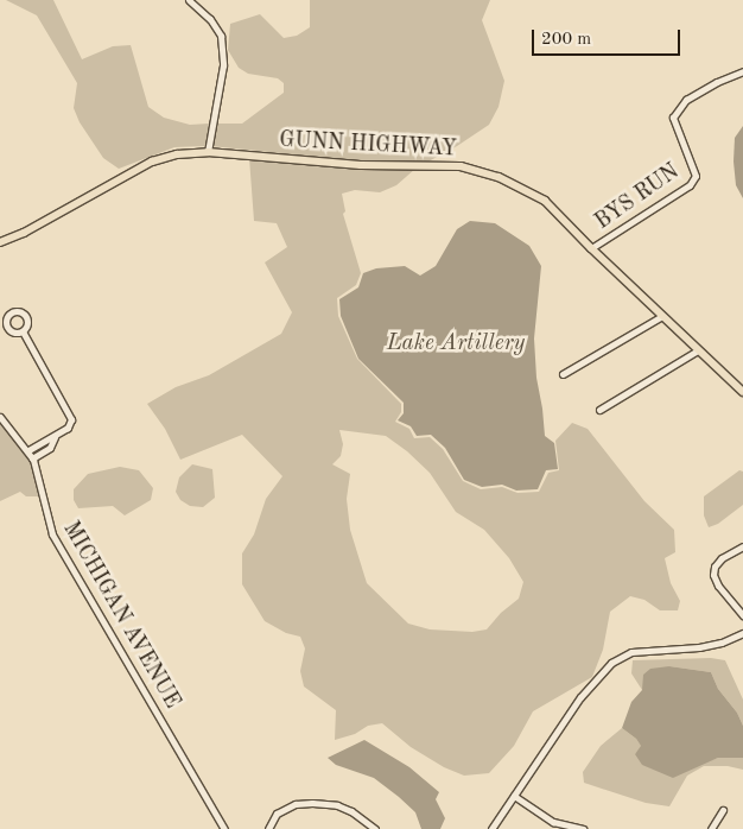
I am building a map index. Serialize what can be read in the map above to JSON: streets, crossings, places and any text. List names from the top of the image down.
{
  "streets": {
    "main road": ["GUNN HIGHWAY"],
    "street": ["BYS RUN", "MICHIGAN AVENUE"]
  },
  "crossings": [
    ["GUNN HIGHWAY", "BYS RUN"]
  ],
  "water": ["Lake Artillery"],
  "scale_bar": "200 m"
}
